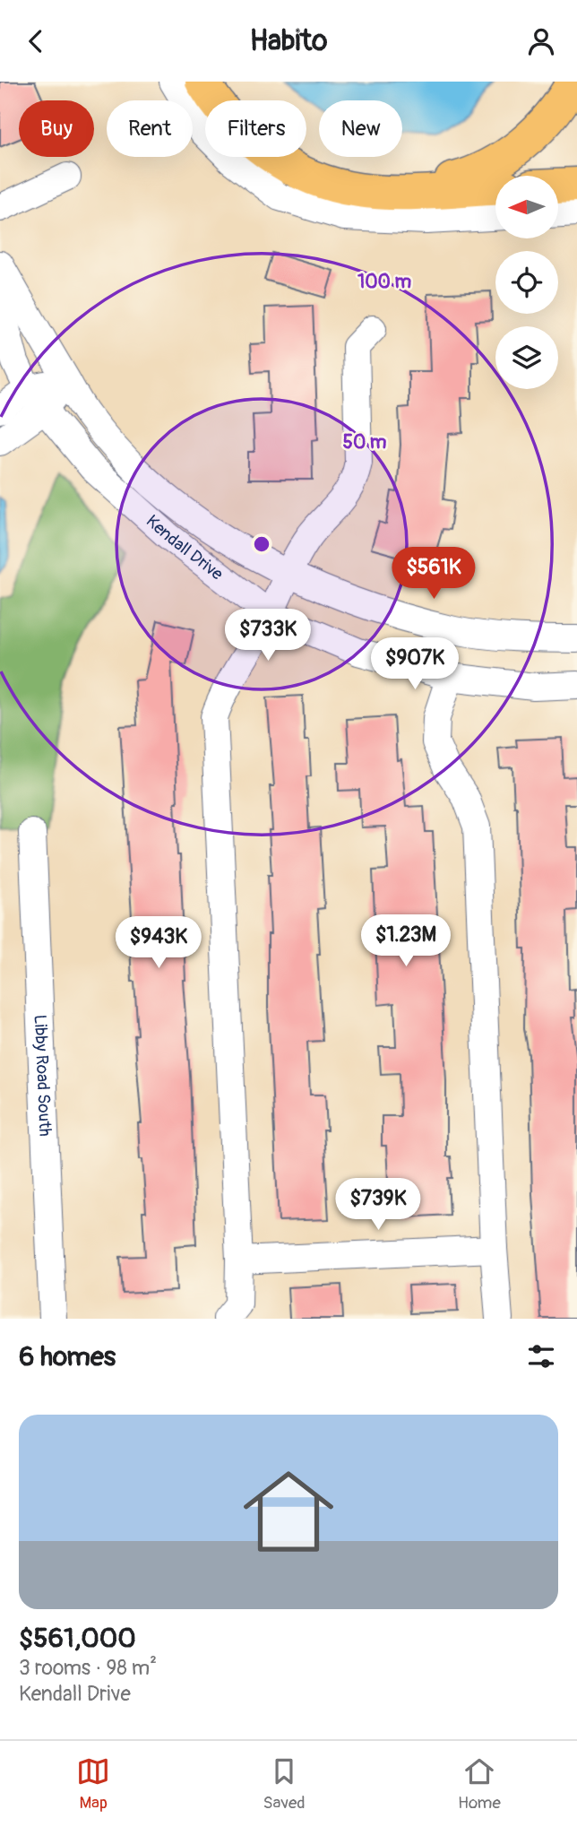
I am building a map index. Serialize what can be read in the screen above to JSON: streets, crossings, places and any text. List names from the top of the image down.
{
  "streets": {
    "street": ["Kendall Drive", "Libby Road South"]
  },
  "north": "left",
  "page": {
    "header": "Habito",
    "chip": [
      "Buy",
      "Rent",
      "Filters",
      "New"
    ],
    "price": [
      "$561K",
      "$733K",
      "$907K",
      "$1.23M",
      "$943K",
      "$739K"
    ],
    "heading": "6 homes",
    "list": [
      {
        "name": "$561,000",
        "note": "3 rooms · 98 m² · Kendall Drive"
      }
    ],
    "tabs": ["Map", "Saved", "Home"]
  },
  "rings": ["100 m", "50 m"]
}
